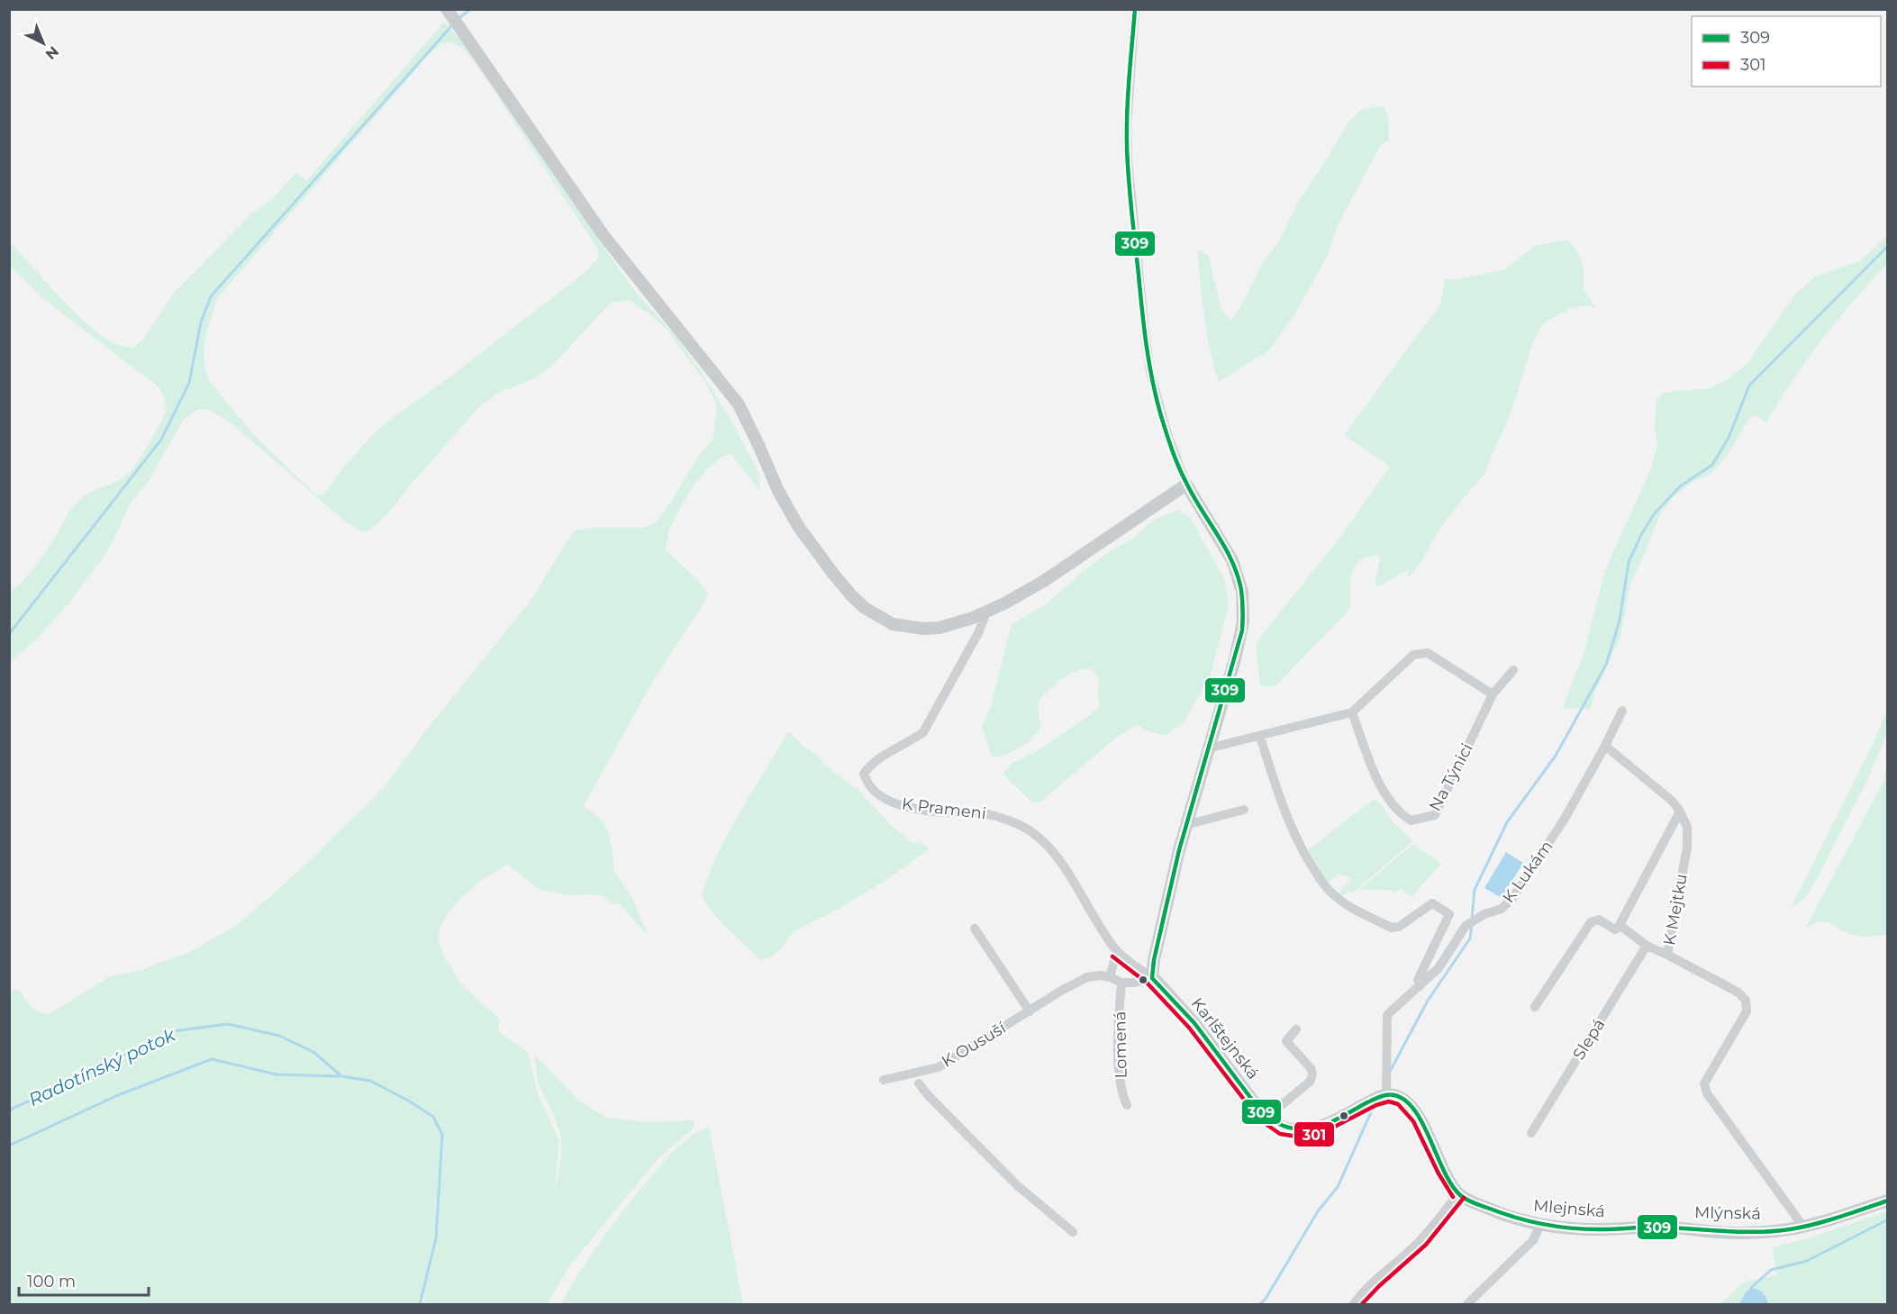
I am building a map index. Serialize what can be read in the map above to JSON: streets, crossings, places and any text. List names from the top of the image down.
{
  "streets": {
    "main road": ["Karlštejnská", "Mlejnská", "Mlýnská"],
    "street": [
      "Na Týnici",
      "K Prameni",
      "K Lukám",
      "K Mejtku",
      "Slepá",
      "K Ousuší",
      "Lomená"
    ]
  },
  "crossings": [
    ["K Lukám", "K Mejtku"],
    ["K Lukám", "Karlštejnská"],
    ["K Mejtku", "Slepá"],
    ["Mlejnská", "Mlýnská"]
  ],
  "water": ["Radotínský potok"],
  "lines": ["transit line 309", "transit line 301"],
  "legend": ["309", "301"],
  "scale_bar": "100 m",
  "north": "bottom right"
}
